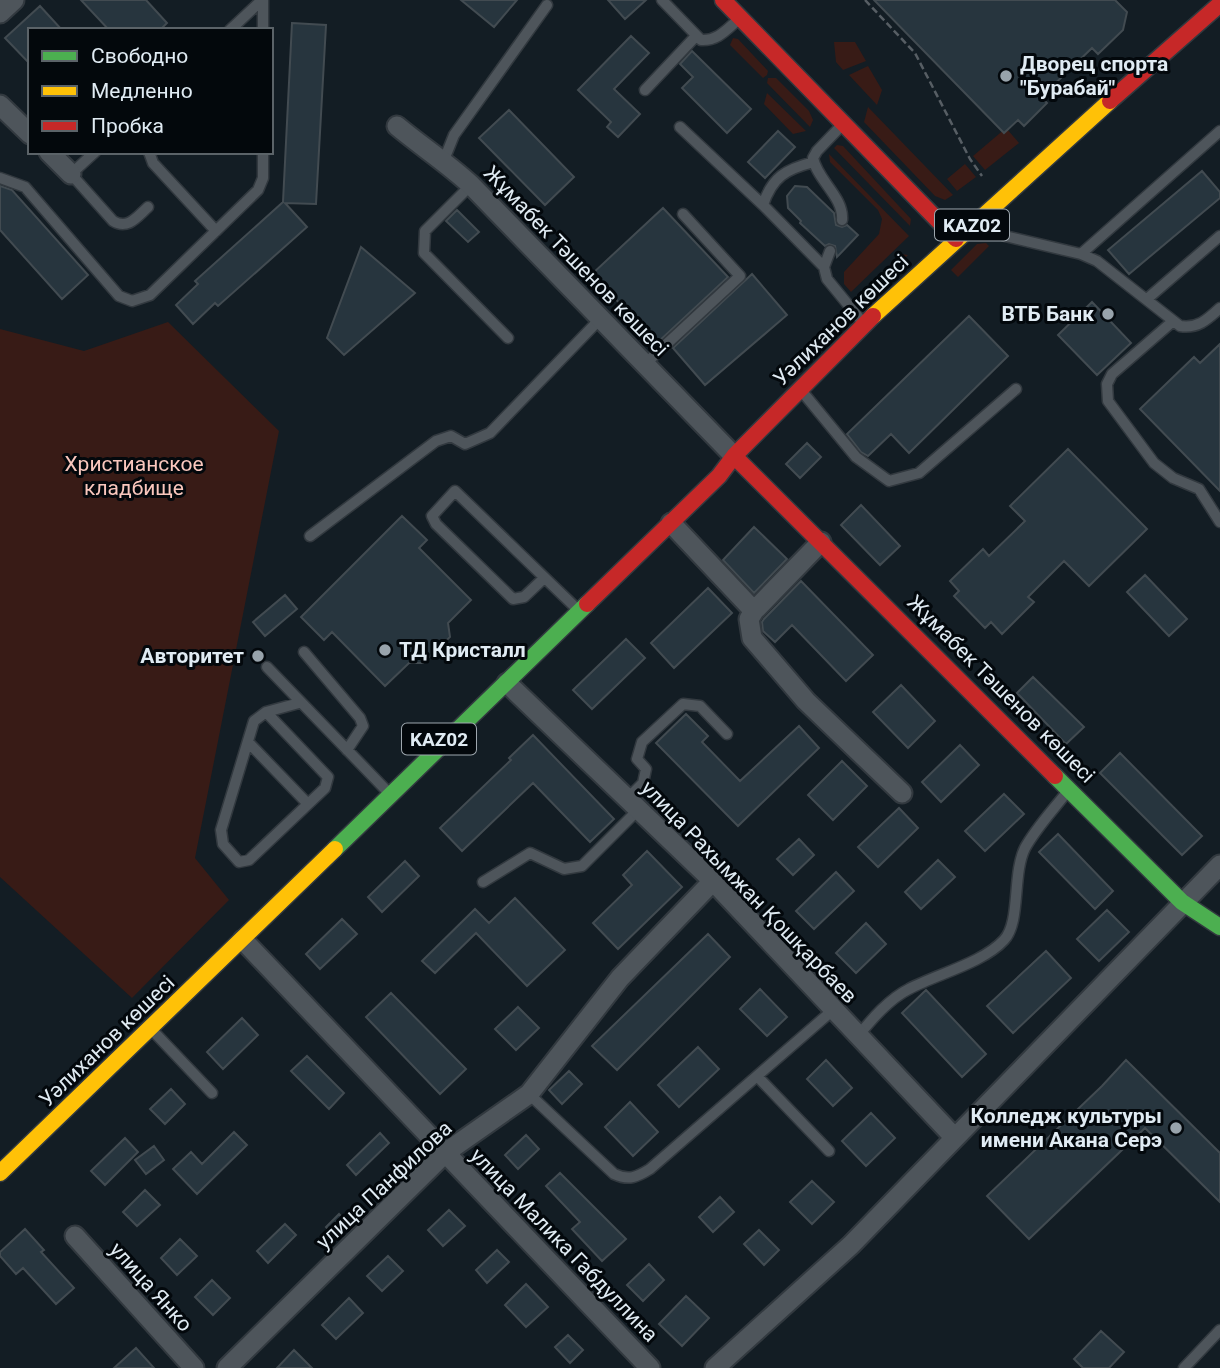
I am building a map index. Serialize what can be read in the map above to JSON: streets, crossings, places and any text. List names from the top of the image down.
{
  "streets": {
    "main road": ["KАZ02", "Жұмабек Тәшенов көшесі", "Уәлиханов көшесі"],
    "street": [
      "улица Рахымжан Қошқарбаев",
      "улица Панфилова",
      "улица Малика Габдуллина",
      "улица Янко"
    ]
  },
  "crossings": [
    ["KАZ02", "Жұмабек Тәшенов көшесі"],
    ["KАZ02", "Уәлиханов көшесі"],
    ["KАZ02", "улица Рахымжан Қошқарбаев"],
    ["KАZ02", "улица Малика Габдуллина"],
    ["Жұмабек Тәшенов көшесі", "Уәлиханов көшесі"],
    ["Уәлиханов көшесі", "улица Рахымжан Қошқарбаев"],
    ["Уәлиханов көшесі", "улица Малика Габдуллина"],
    ["улица Рахымжан Қошқарбаев", "улица Панфилова"],
    ["улица Панфилова", "улица Малика Габдуллина"]
  ],
  "parks": ["Христианское кладбище"],
  "places": [
    "Дворец спорта \"Бурабай\"",
    "ВТБ Банк",
    "ТД Кристалл",
    "Авторитет",
    "Колледж культуры имени Акана Серэ"
  ],
  "legend": ["Свободно", "Медленно", "Пробка"]
}
